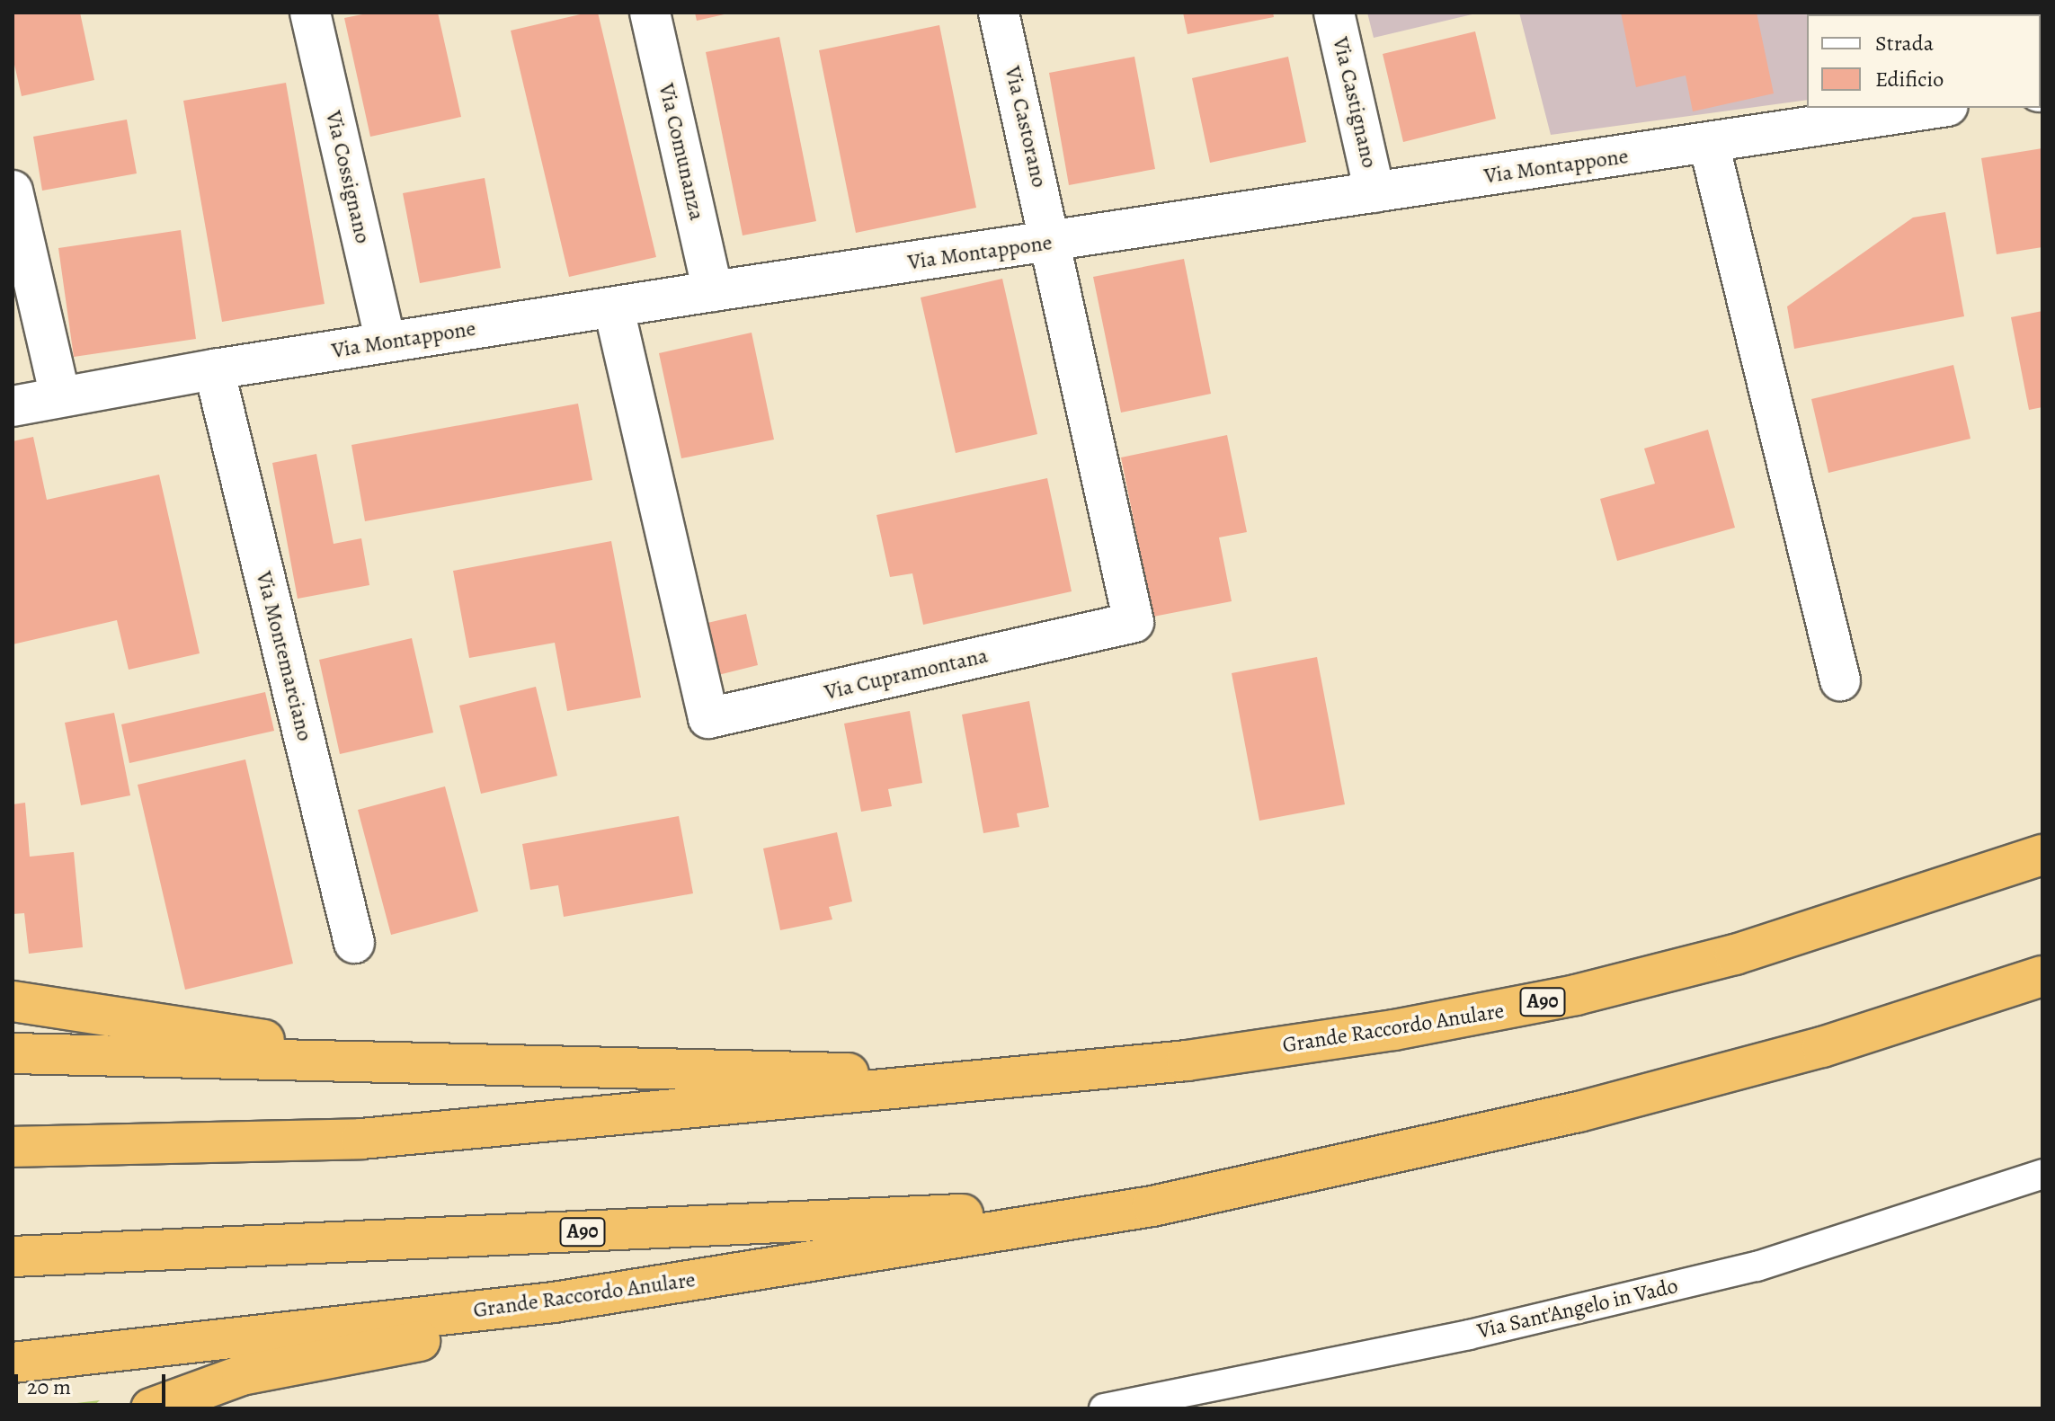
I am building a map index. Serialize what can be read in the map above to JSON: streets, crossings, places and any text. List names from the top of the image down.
{
  "streets": {
    "highway": ["A90", "Grande Raccordo Anulare"],
    "street": [
      "Via Castignano",
      "Via Castorano",
      "Via Comunanza",
      "Via Montappone",
      "Via Cossignano",
      "Via Montemarciano",
      "Via Cupramontana"
    ],
    "lane": ["Via Sant'Angelo in Vado"]
  },
  "crossings": [
    ["Via Castignano", "Via Montappone"],
    ["Via Castorano", "Via Montappone"],
    ["Via Castorano", "Via Cupramontana"],
    ["Via Comunanza", "Via Montappone"],
    ["Via Montappone", "Via Cossignano"],
    ["Via Montappone", "Via Montemarciano"],
    ["Via Montappone", "Via Cupramontana"]
  ],
  "legend": ["Strada", "Edificio"],
  "scale_bar": "20 m"
}
